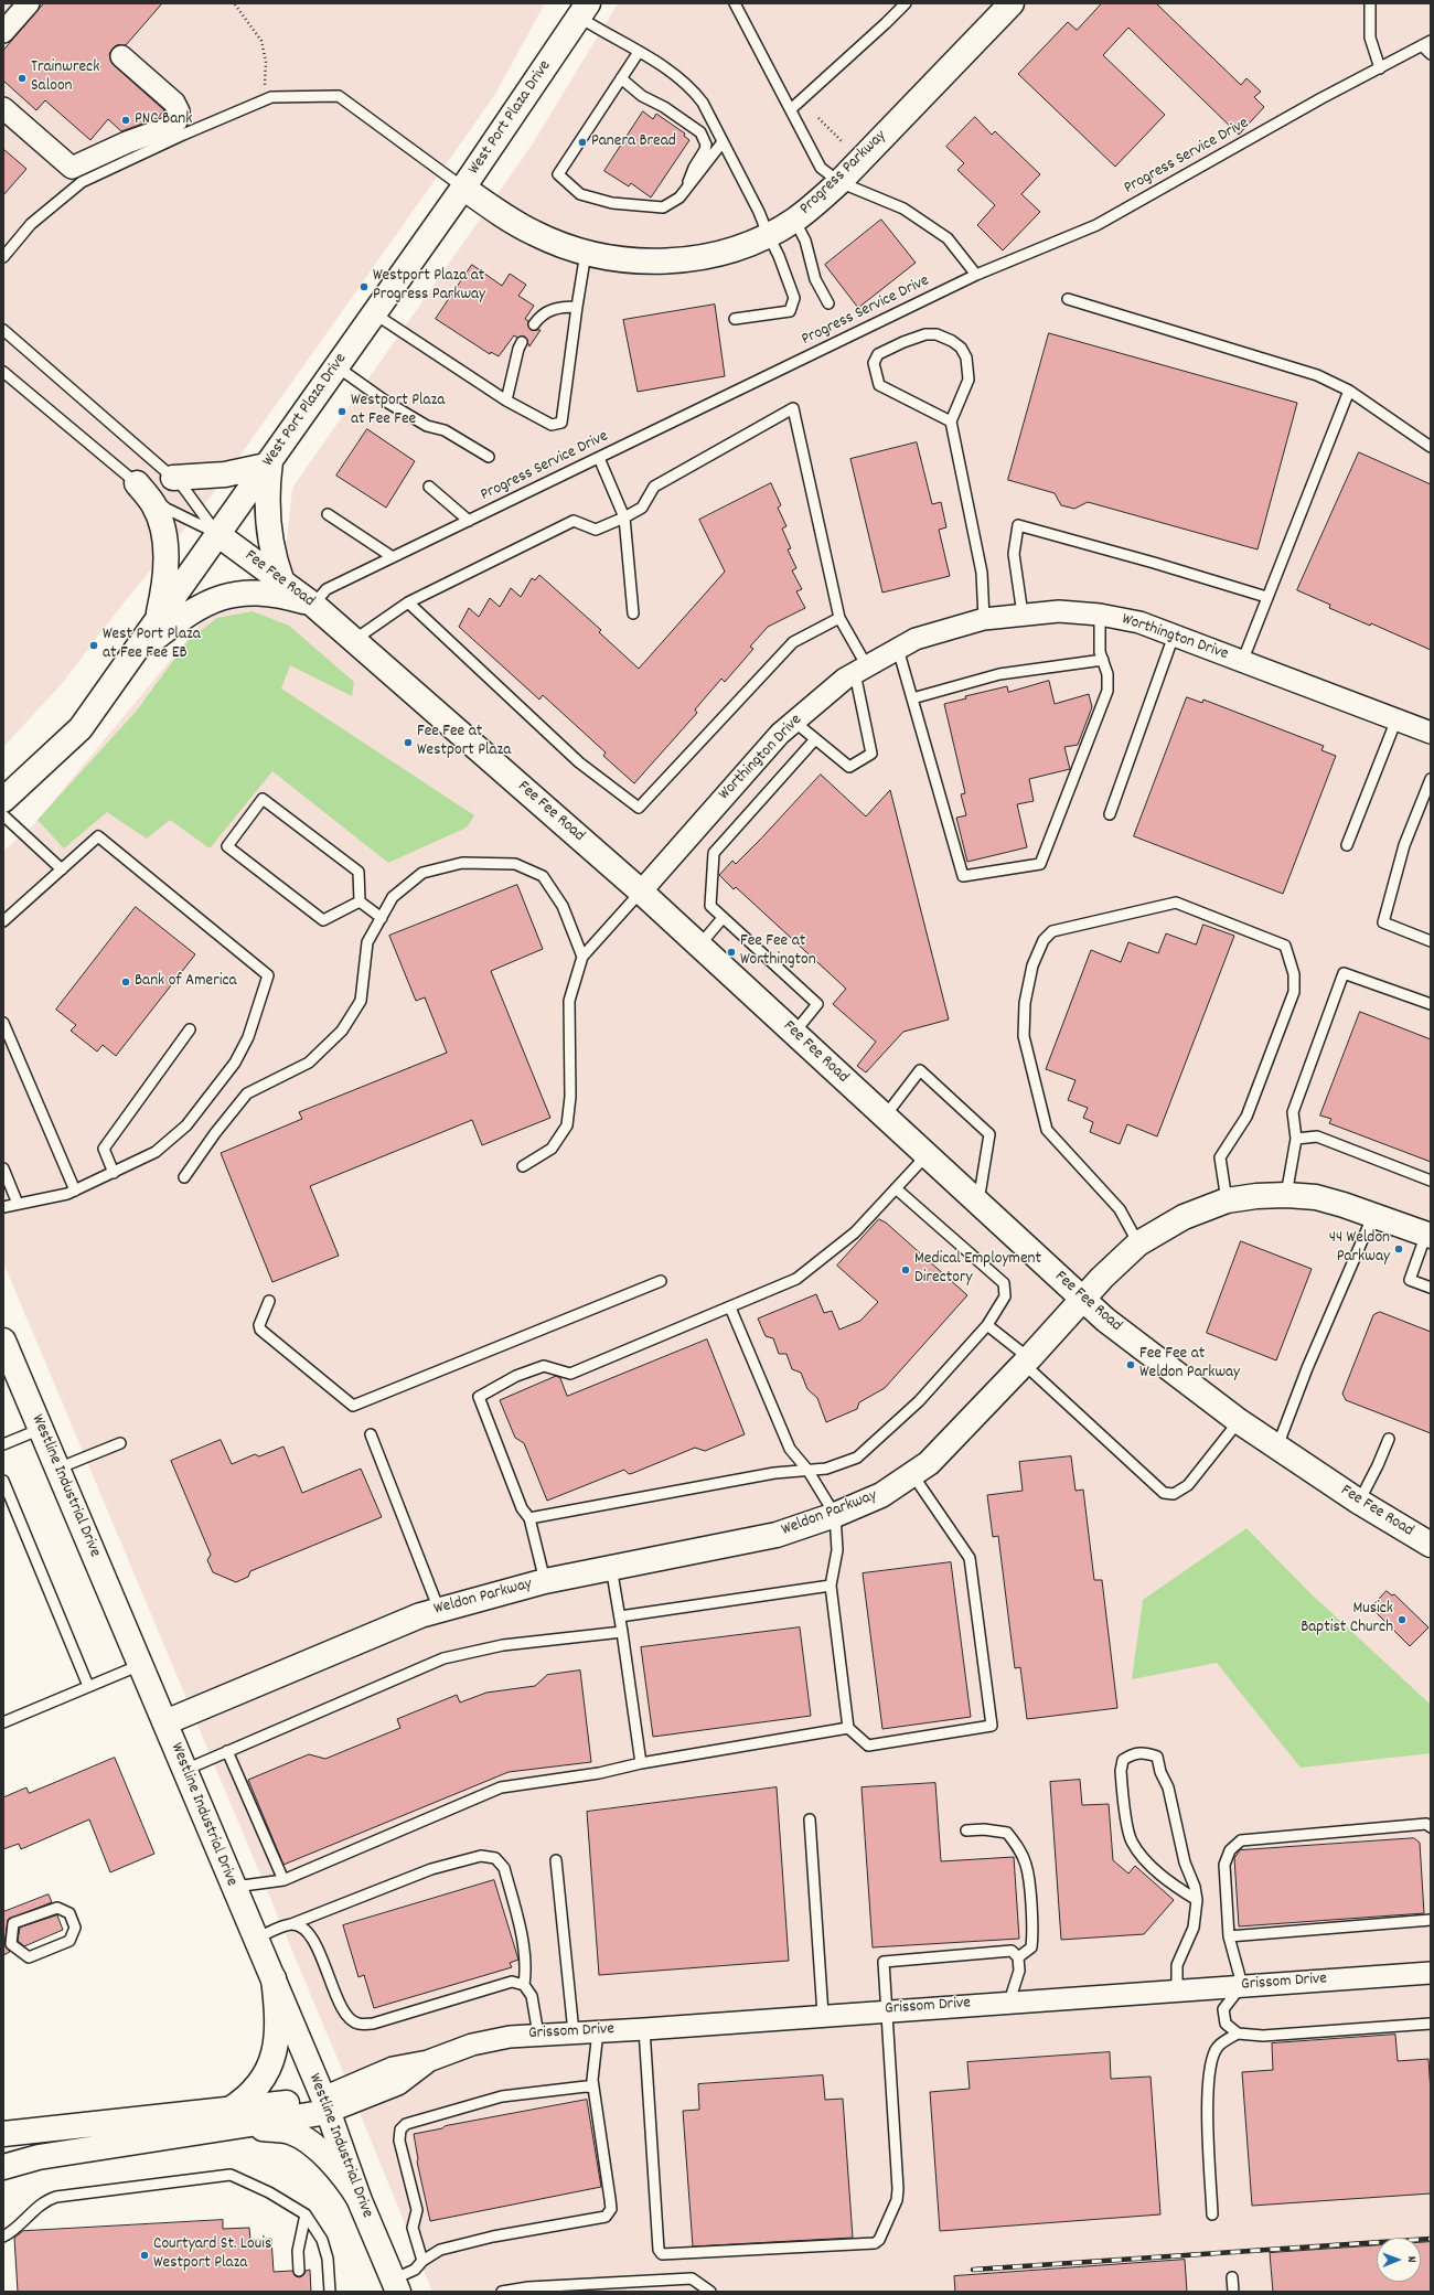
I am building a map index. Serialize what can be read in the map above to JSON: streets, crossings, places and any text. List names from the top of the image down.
{
  "streets": {
    "main road": [
      "West Port Plaza Drive",
      "Progress Parkway",
      "Fee Fee Road",
      "Westline Industrial Drive",
      "Weldon Parkway"
    ],
    "street": ["Worthington Drive", "Grissom Drive"],
    "lane": ["Progress Service Drive"]
  },
  "crossings": [
    ["West Port Plaza Drive", "Progress Parkway"],
    ["West Port Plaza Drive", "Fee Fee Road"],
    ["Progress Service Drive", "Fee Fee Road"],
    ["Fee Fee Road", "Worthington Drive"],
    ["Fee Fee Road", "Weldon Parkway"],
    ["Westline Industrial Drive", "Weldon Parkway"],
    ["Westline Industrial Drive", "Grissom Drive"]
  ],
  "places": [
    "Trainwreck Saloon",
    "PNC Bank",
    "Panera Bread",
    "Westport Plaza at Progress Parkway",
    "Westport Plaza at Fee Fee",
    "West Port Plaza at Fee Fee EB",
    "Fee Fee at Westport Plaza",
    "Fee Fee at Worthington",
    "Bank of America",
    "44 Weldon Parkway",
    "Medical Employment Directory",
    "Fee Fee at Weldon Parkway",
    "Musick Baptist Church",
    "Courtyard St. Louis Westport Plaza"
  ],
  "north": "right"
}
